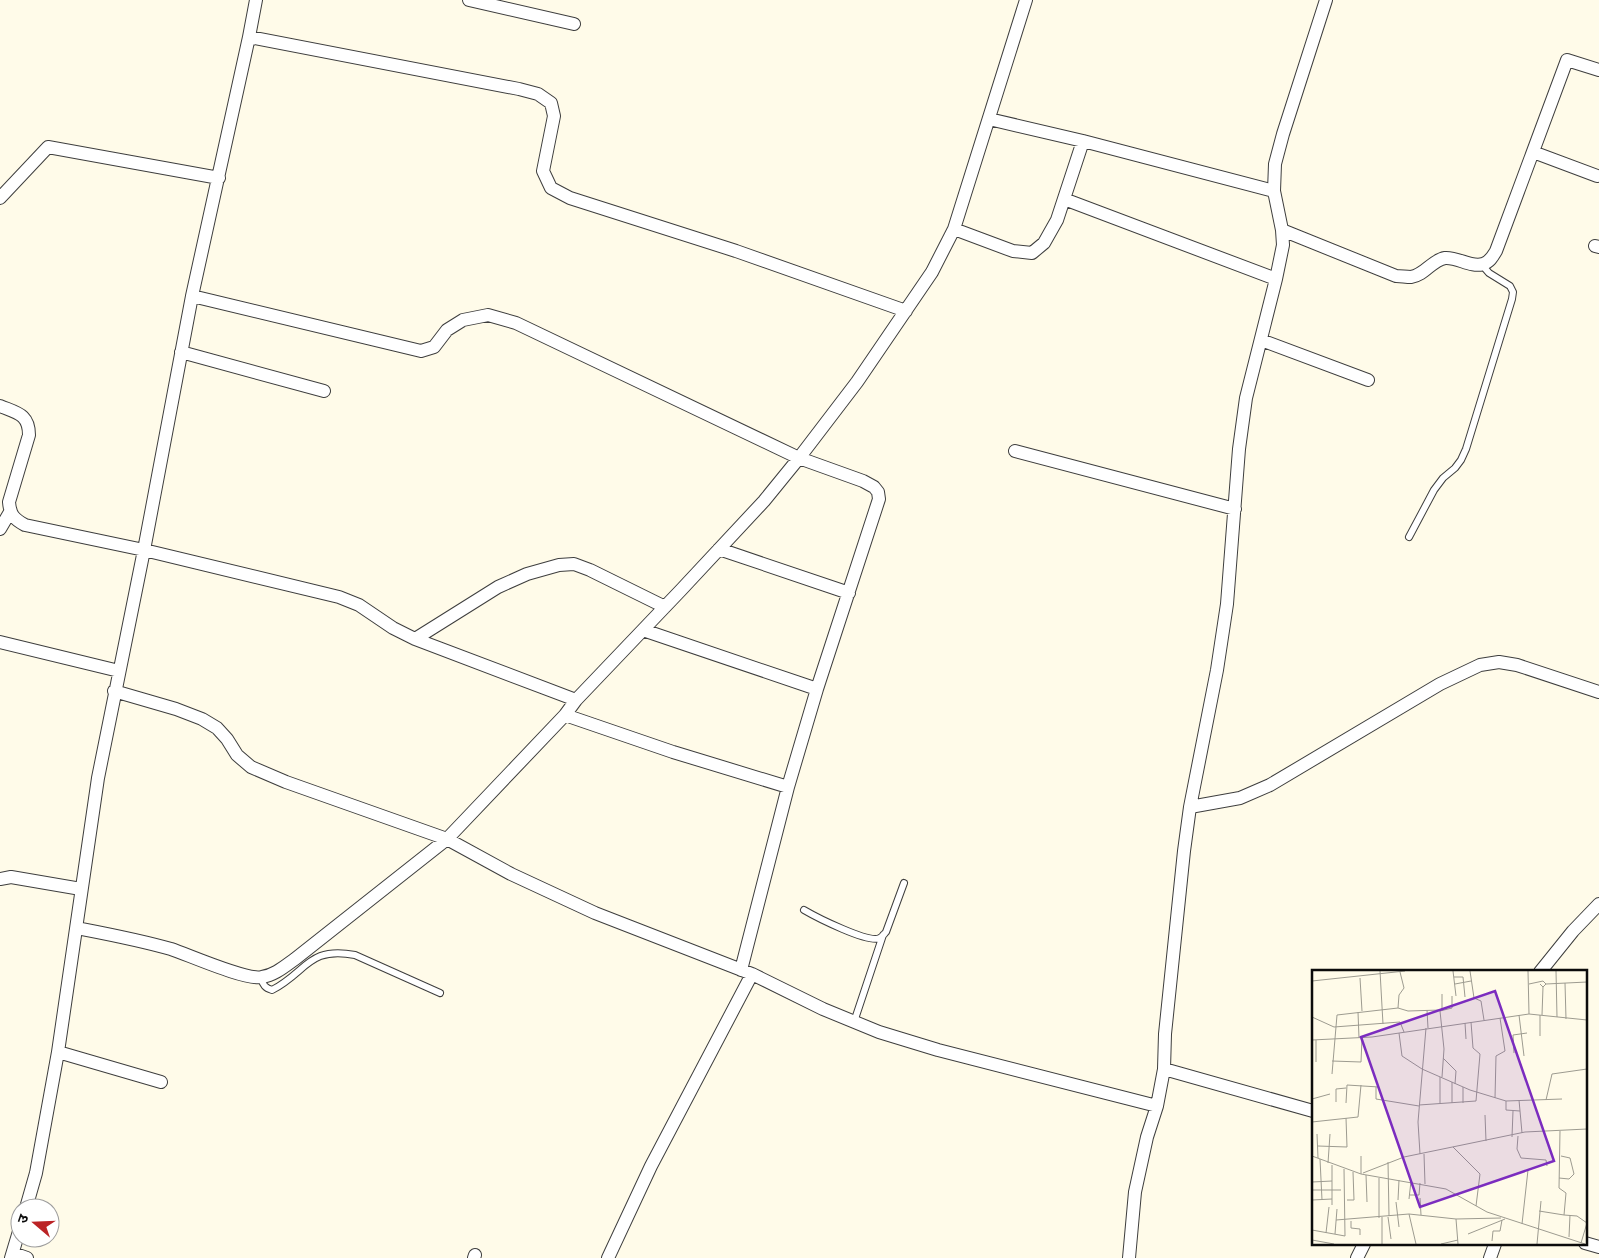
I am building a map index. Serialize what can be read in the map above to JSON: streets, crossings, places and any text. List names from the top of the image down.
{
  "north": "left"
}
